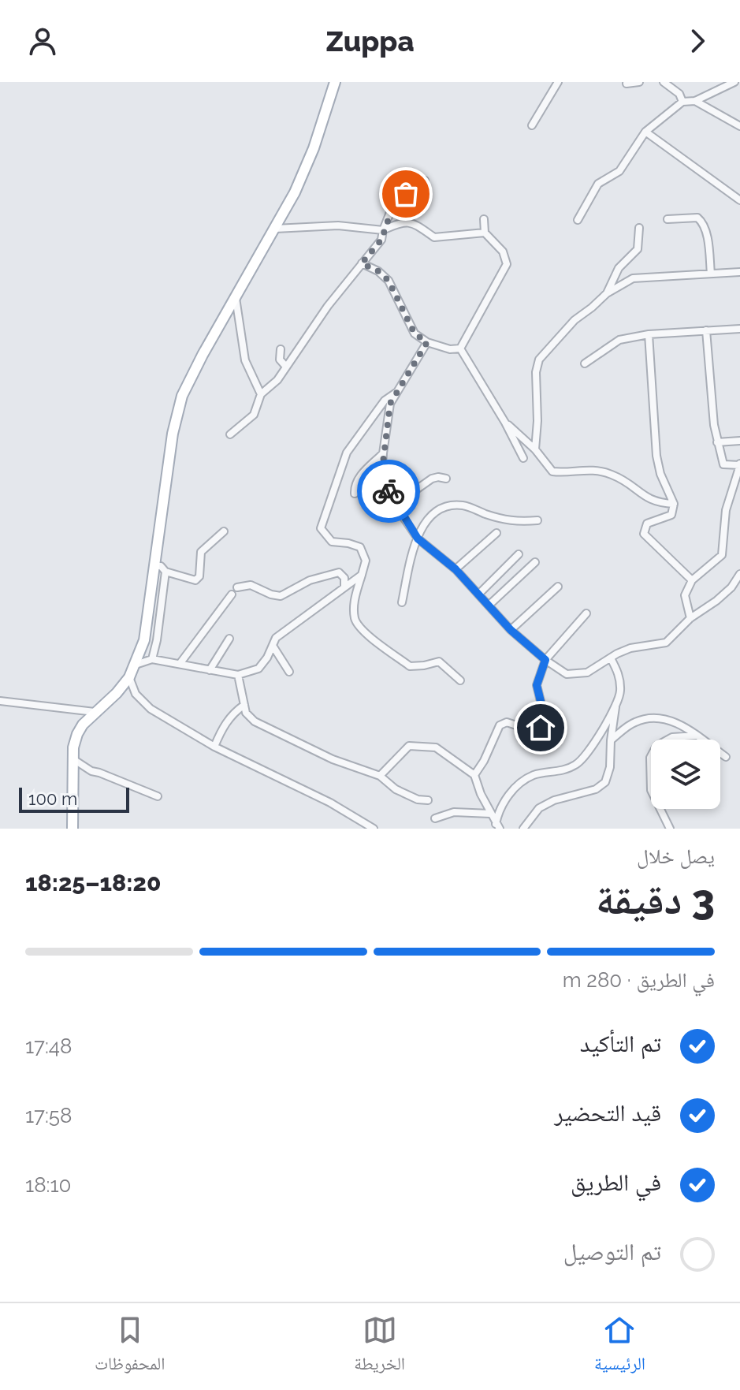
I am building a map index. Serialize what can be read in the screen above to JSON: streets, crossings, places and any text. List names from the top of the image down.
{
  "scale_bar": "100 m",
  "page": {
    "header": "Zuppa",
    "scale": "100 m",
    "heading": ["3 دقيقة", "يصل خلال", "18:20–18:25"],
    "bar": "في الطريق · 280 m",
    "list": [
      ["تم التأكيد", "17:48"],
      ["قيد التحضير", "17:58"],
      ["في الطريق", "18:10"],
      "تم التوصيل"
    ],
    "tabs": ["الرئيسية", "الخريطة", "المحفوظات"]
  }
}
